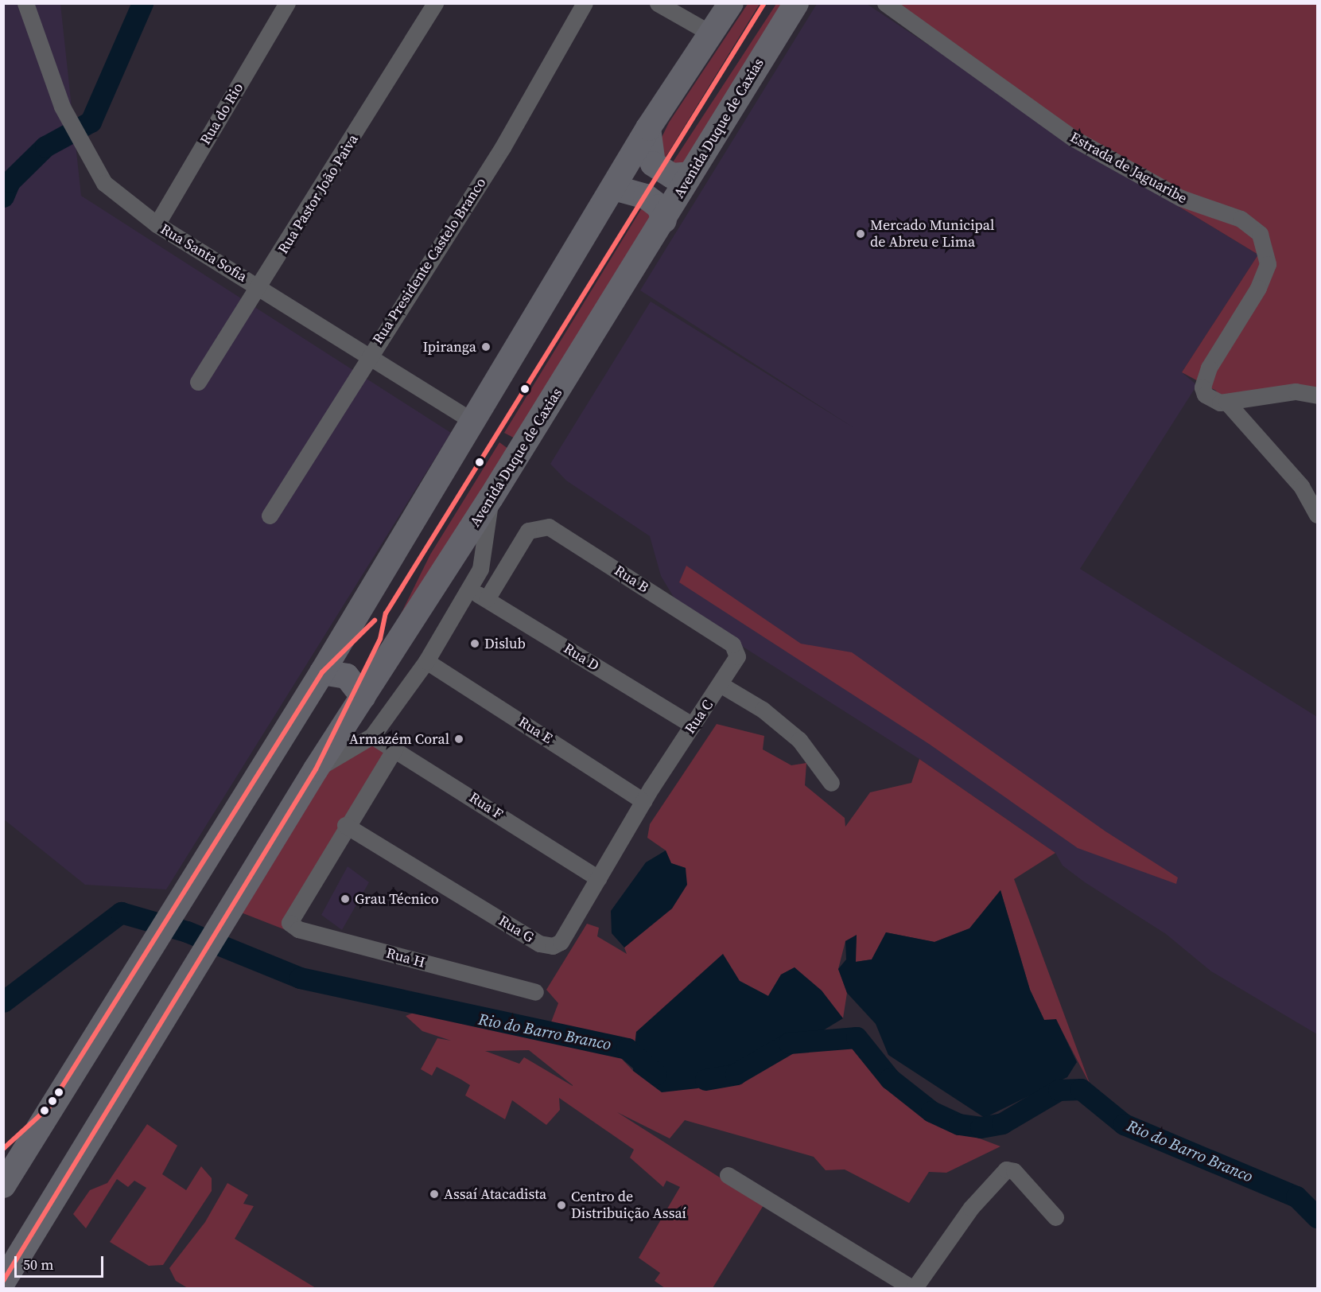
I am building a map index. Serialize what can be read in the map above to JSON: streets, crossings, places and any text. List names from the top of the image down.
{
  "streets": {
    "highway": ["Avenida Duque de Caxias"],
    "street": [
      "Rua do Rio",
      "Estrada de Jaguaribe",
      "Rua Pastor João Paiva",
      "Rua Santa Sofia",
      "Rua Presidente Castelo Branco",
      "Rua B",
      "Rua D",
      "Rua C",
      "Rua E",
      "Rua F",
      "Rua G",
      "Rua H"
    ]
  },
  "crossings": [
    ["Rua do Rio", "Rua Santa Sofia"],
    ["Rua Pastor João Paiva", "Rua Santa Sofia"],
    ["Rua Santa Sofia", "Rua Presidente Castelo Branco"],
    ["Rua B", "Rua D"],
    ["Rua B", "Rua C"],
    ["Rua D", "Rua C"],
    ["Rua C", "Rua E"],
    ["Rua C", "Rua G"],
    ["Rua E", "Rua G"],
    ["Rua F", "Rua G"],
    ["Rua G", "Rua H"]
  ],
  "water": ["Rio do Barro Branco"],
  "places": [
    "Mercado Municipal de Abreu e Lima",
    "Ipiranga",
    "Dislub",
    "Armazém Coral",
    "Grau Técnico",
    "Assaí Atacadista",
    "Centro de Distribuição Assaí"
  ],
  "scale_bar": "50 m"
}
